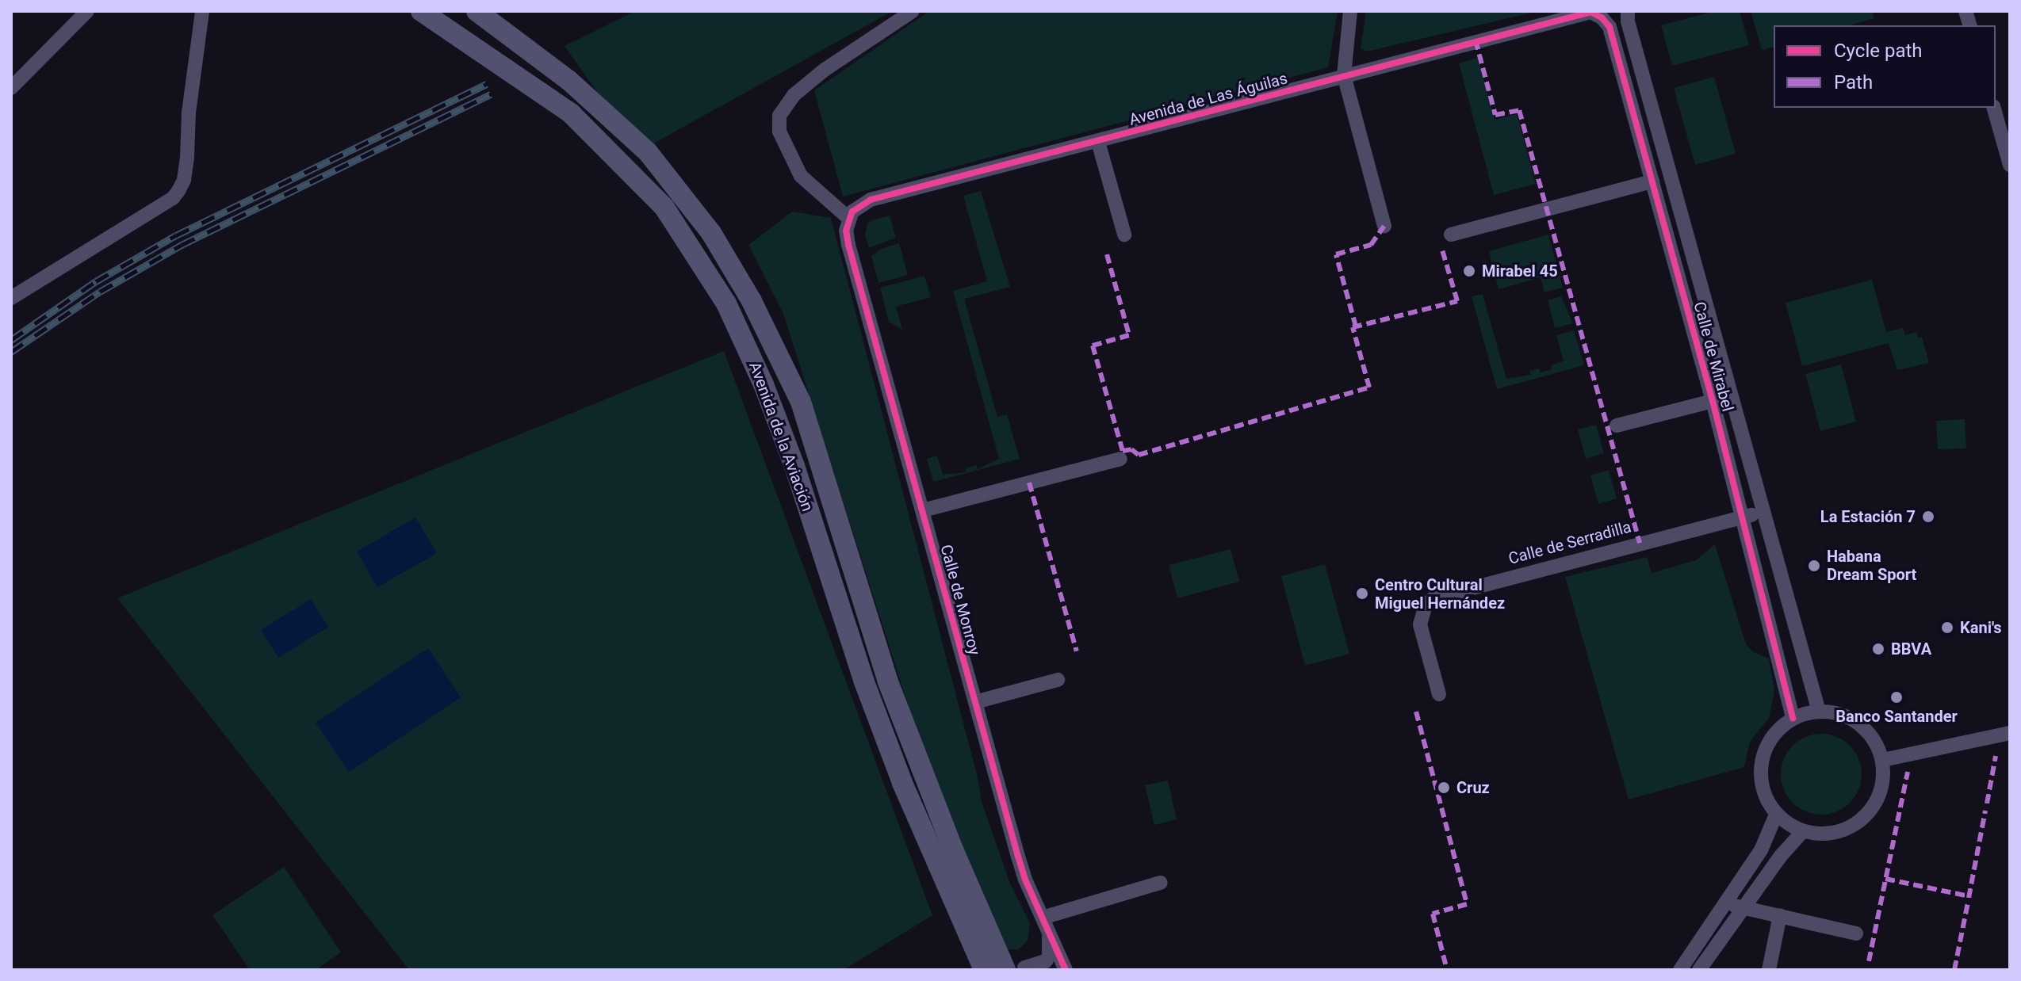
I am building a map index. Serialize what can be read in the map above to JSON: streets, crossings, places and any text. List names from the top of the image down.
{
  "streets": {
    "main road": ["Avenida de la Aviación"],
    "street": [
      "Avenida de Las Águilas",
      "Calle de Mirabel",
      "Calle de Serradilla",
      "Calle de Monroy"
    ]
  },
  "crossings": [
    ["Avenida de Las Águilas", "Calle de Mirabel"],
    ["Avenida de Las Águilas", "Calle de Monroy"],
    ["Calle de Mirabel", "Calle de Serradilla"]
  ],
  "places": [
    "Mirabel 45",
    "La Estación 7",
    "Habana Dream Sport",
    "Centro Cultural Miguel Hernández",
    "Kani's",
    "BBVA",
    "Banco Santander",
    "Cruz"
  ],
  "legend": ["Cycle path", "Path"]
}
